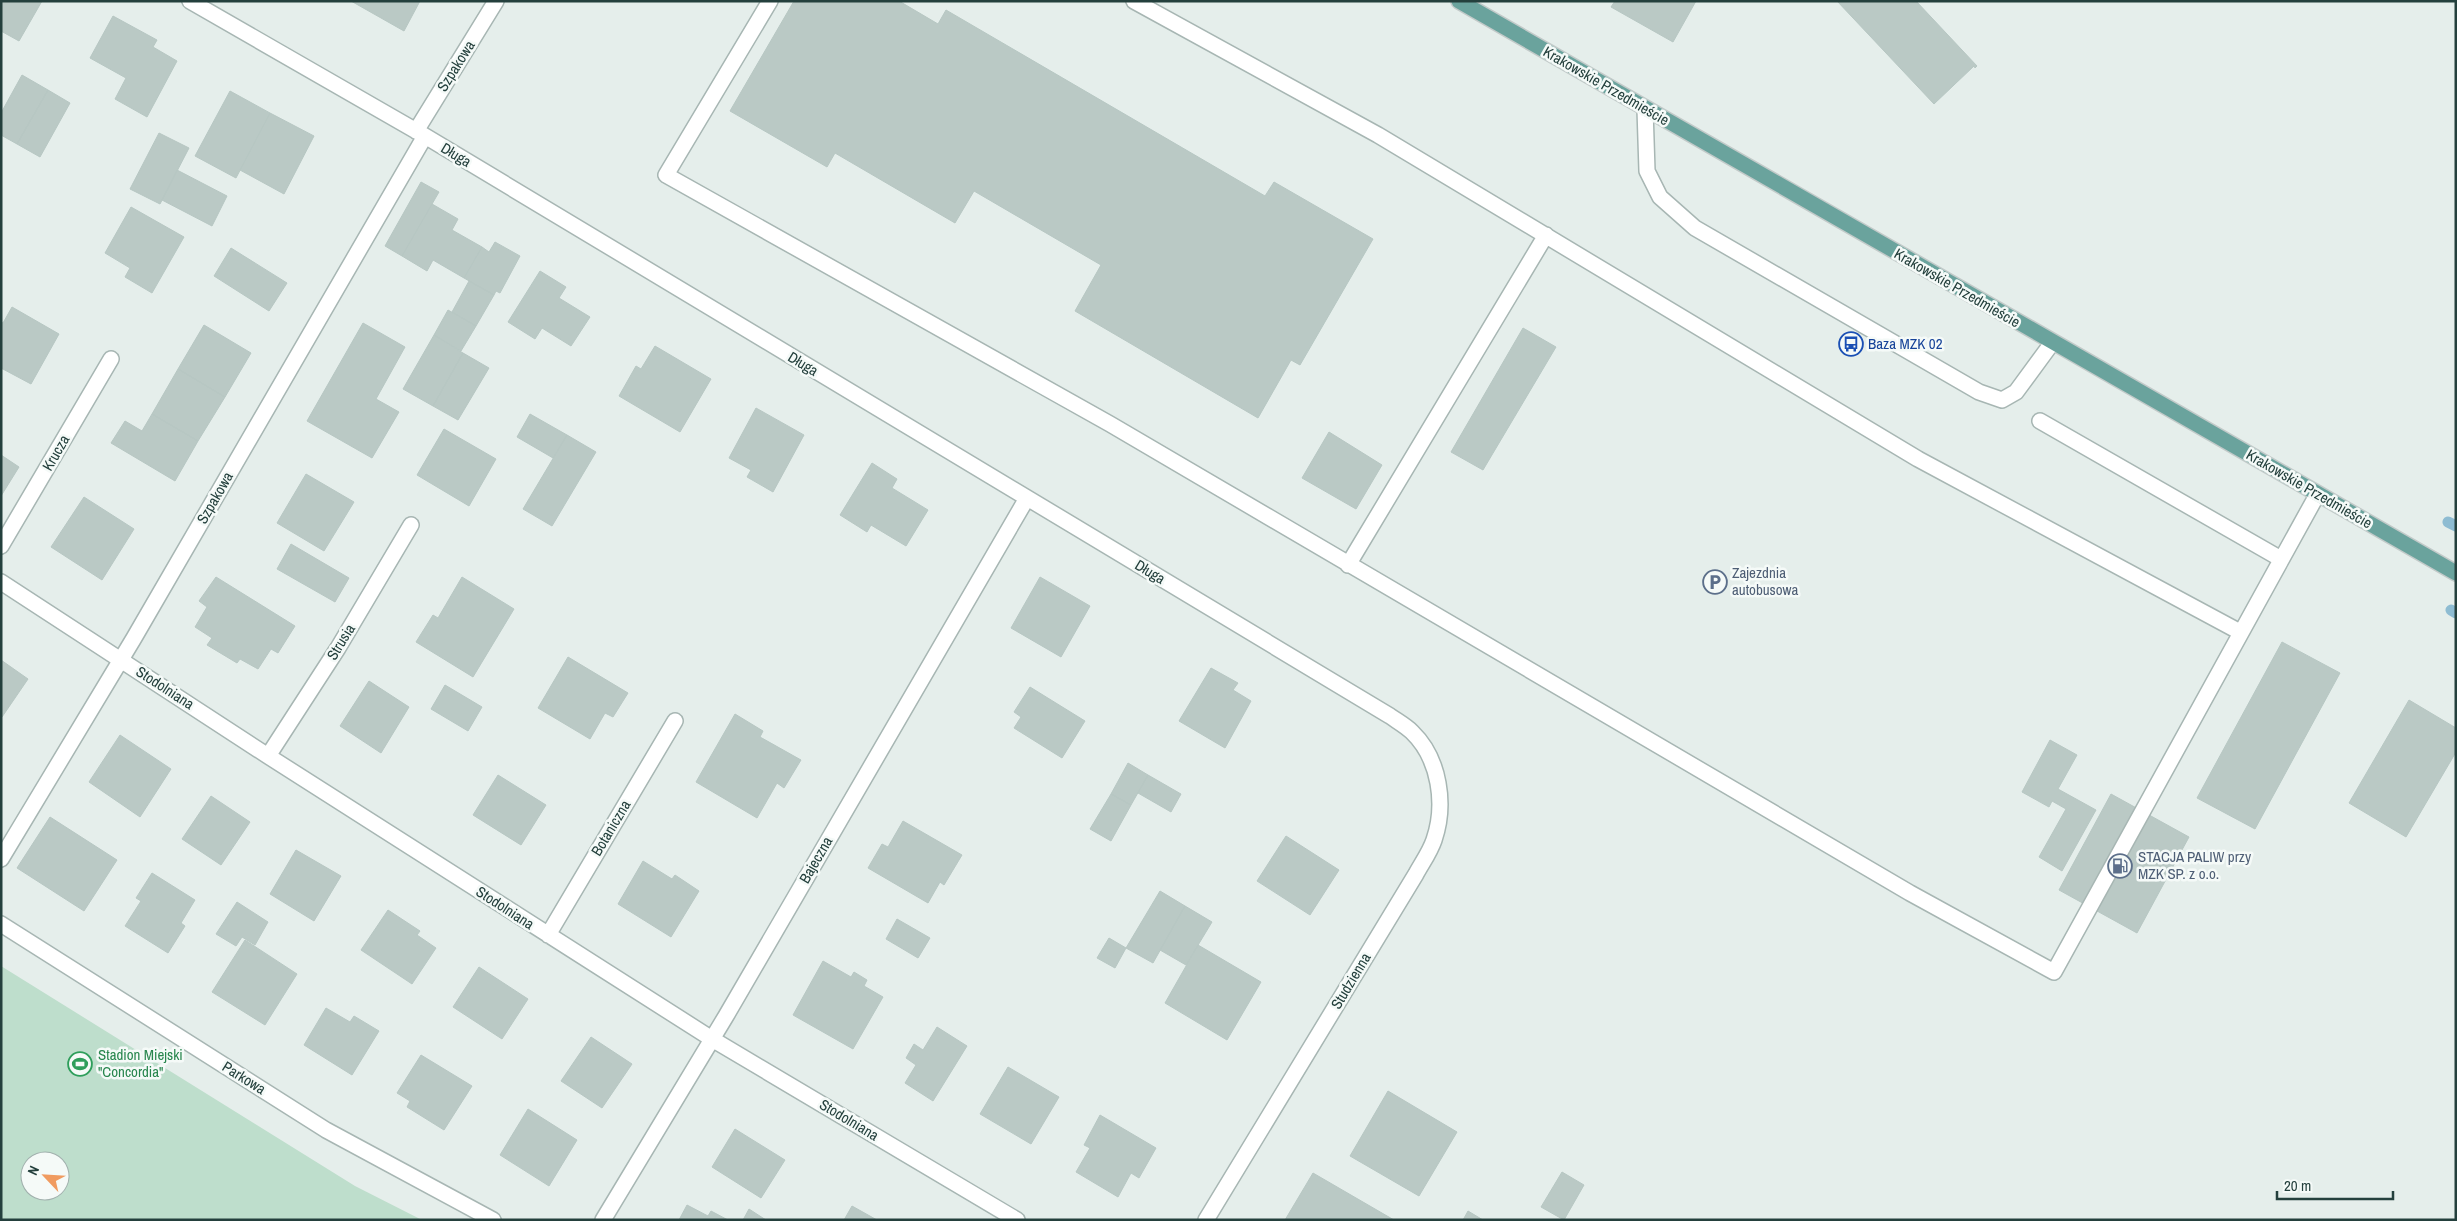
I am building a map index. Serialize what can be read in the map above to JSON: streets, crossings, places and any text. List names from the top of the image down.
{
  "streets": {
    "main road": ["Krakowskie Przedmieście"],
    "street": [
      "Szpakowa",
      "Długa",
      "Krucza",
      "Strusia",
      "Stodolniana",
      "Botaniczna",
      "Bajeczna",
      "Studzienna",
      "Parkowa"
    ]
  },
  "crossings": [
    ["Szpakowa", "Długa"],
    ["Szpakowa", "Stodolniana"],
    ["Długa", "Bajeczna"],
    ["Długa", "Studzienna"],
    ["Strusia", "Stodolniana"],
    ["Stodolniana", "Botaniczna"],
    ["Stodolniana", "Bajeczna"]
  ],
  "places": {
    "bus stop": ["Baza MZK 02"],
    "parking": ["Zajezdnia autobusowa"],
    "fuel station": ["STACJA PALIW przy MZK SP. z o.o."],
    "sports": ["Stadion Miejski \"Concordia\""]
  },
  "scale_bar": "20 m",
  "north": "top left"
}
